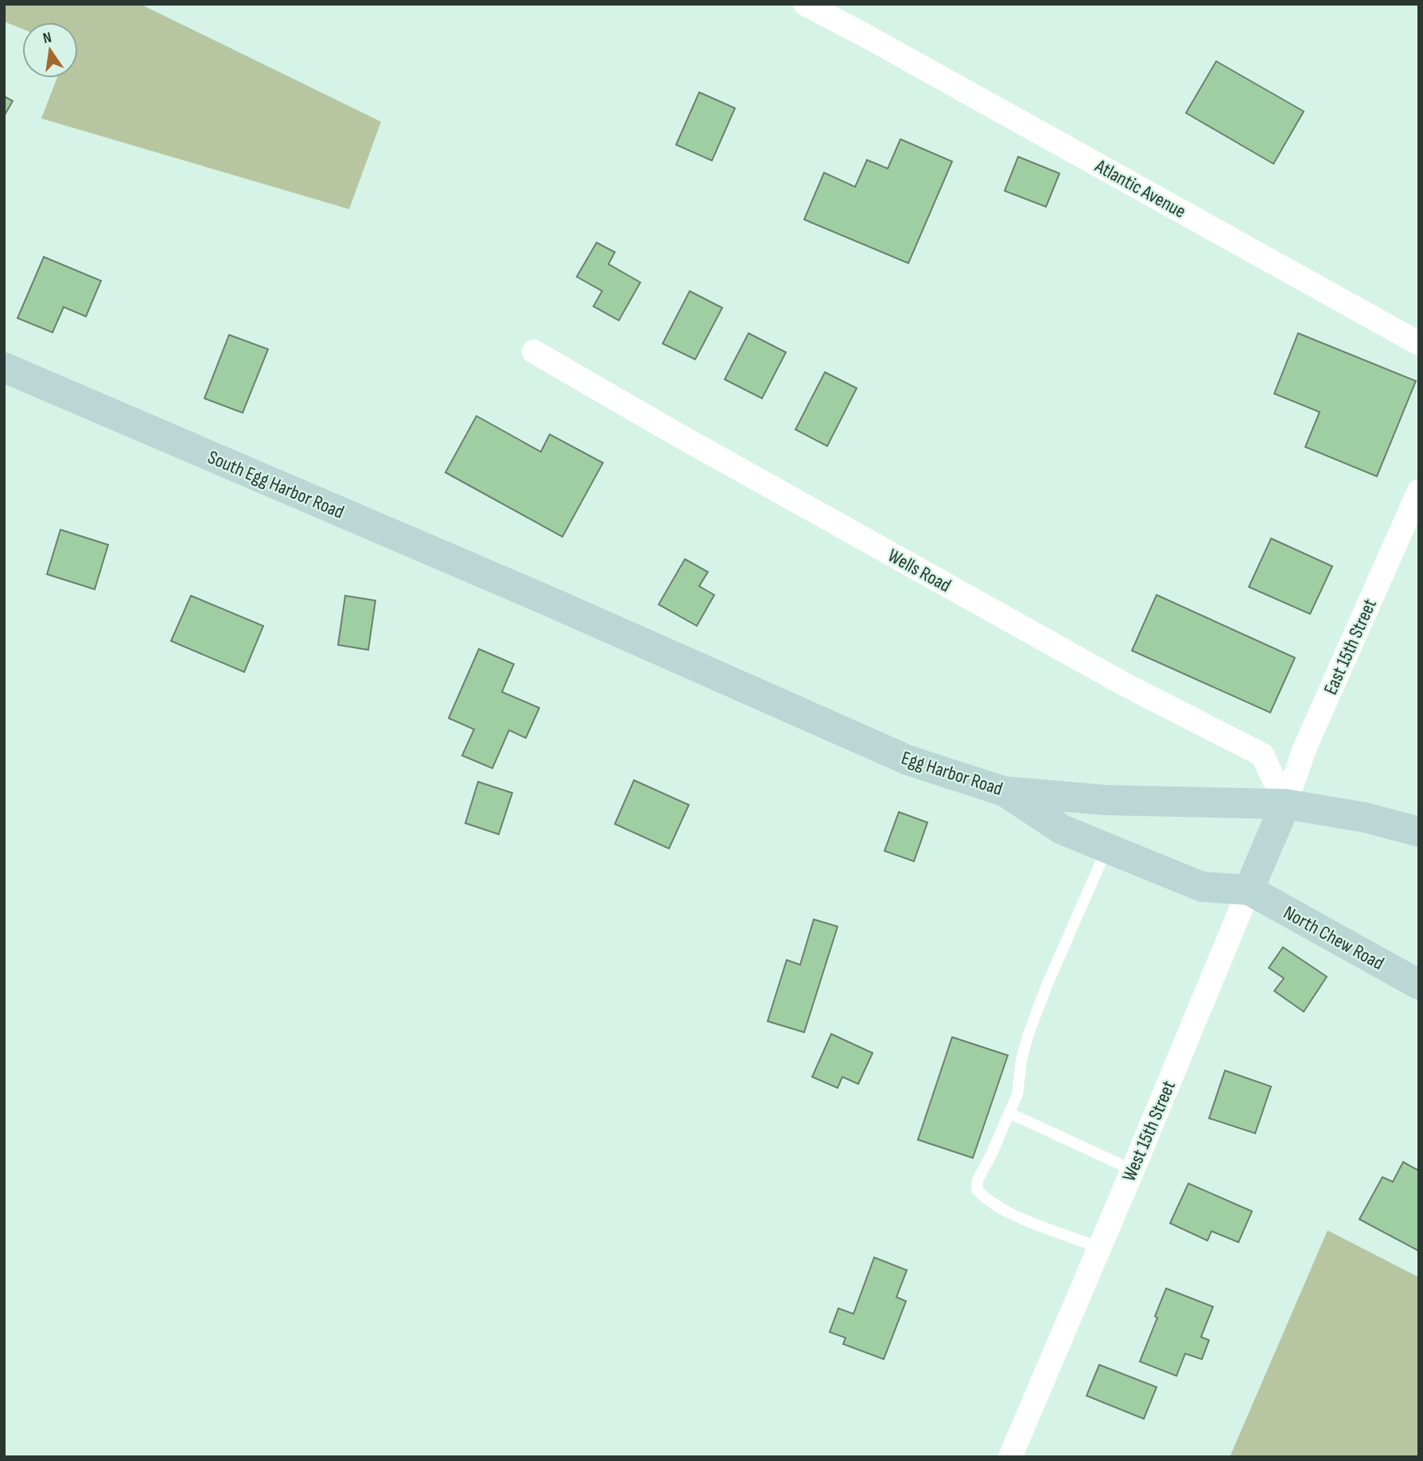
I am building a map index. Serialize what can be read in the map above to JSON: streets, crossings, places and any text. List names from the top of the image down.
{
  "streets": {
    "main road": [
      "South Egg Harbor Road",
      "Egg Harbor Road",
      "North Chew Road",
      "West 15th Street"
    ],
    "street": ["Atlantic Avenue", "Wells Road", "East 15th Street"]
  },
  "crossings": [
    ["South Egg Harbor Road", "Egg Harbor Road"],
    ["Wells Road", "East 15th Street"],
    ["Wells Road", "Egg Harbor Road"],
    ["Wells Road", "West 15th Street"],
    ["East 15th Street", "Egg Harbor Road"],
    ["East 15th Street", "West 15th Street"],
    ["Egg Harbor Road", "West 15th Street"],
    ["North Chew Road", "West 15th Street"]
  ],
  "north": "top"
}
